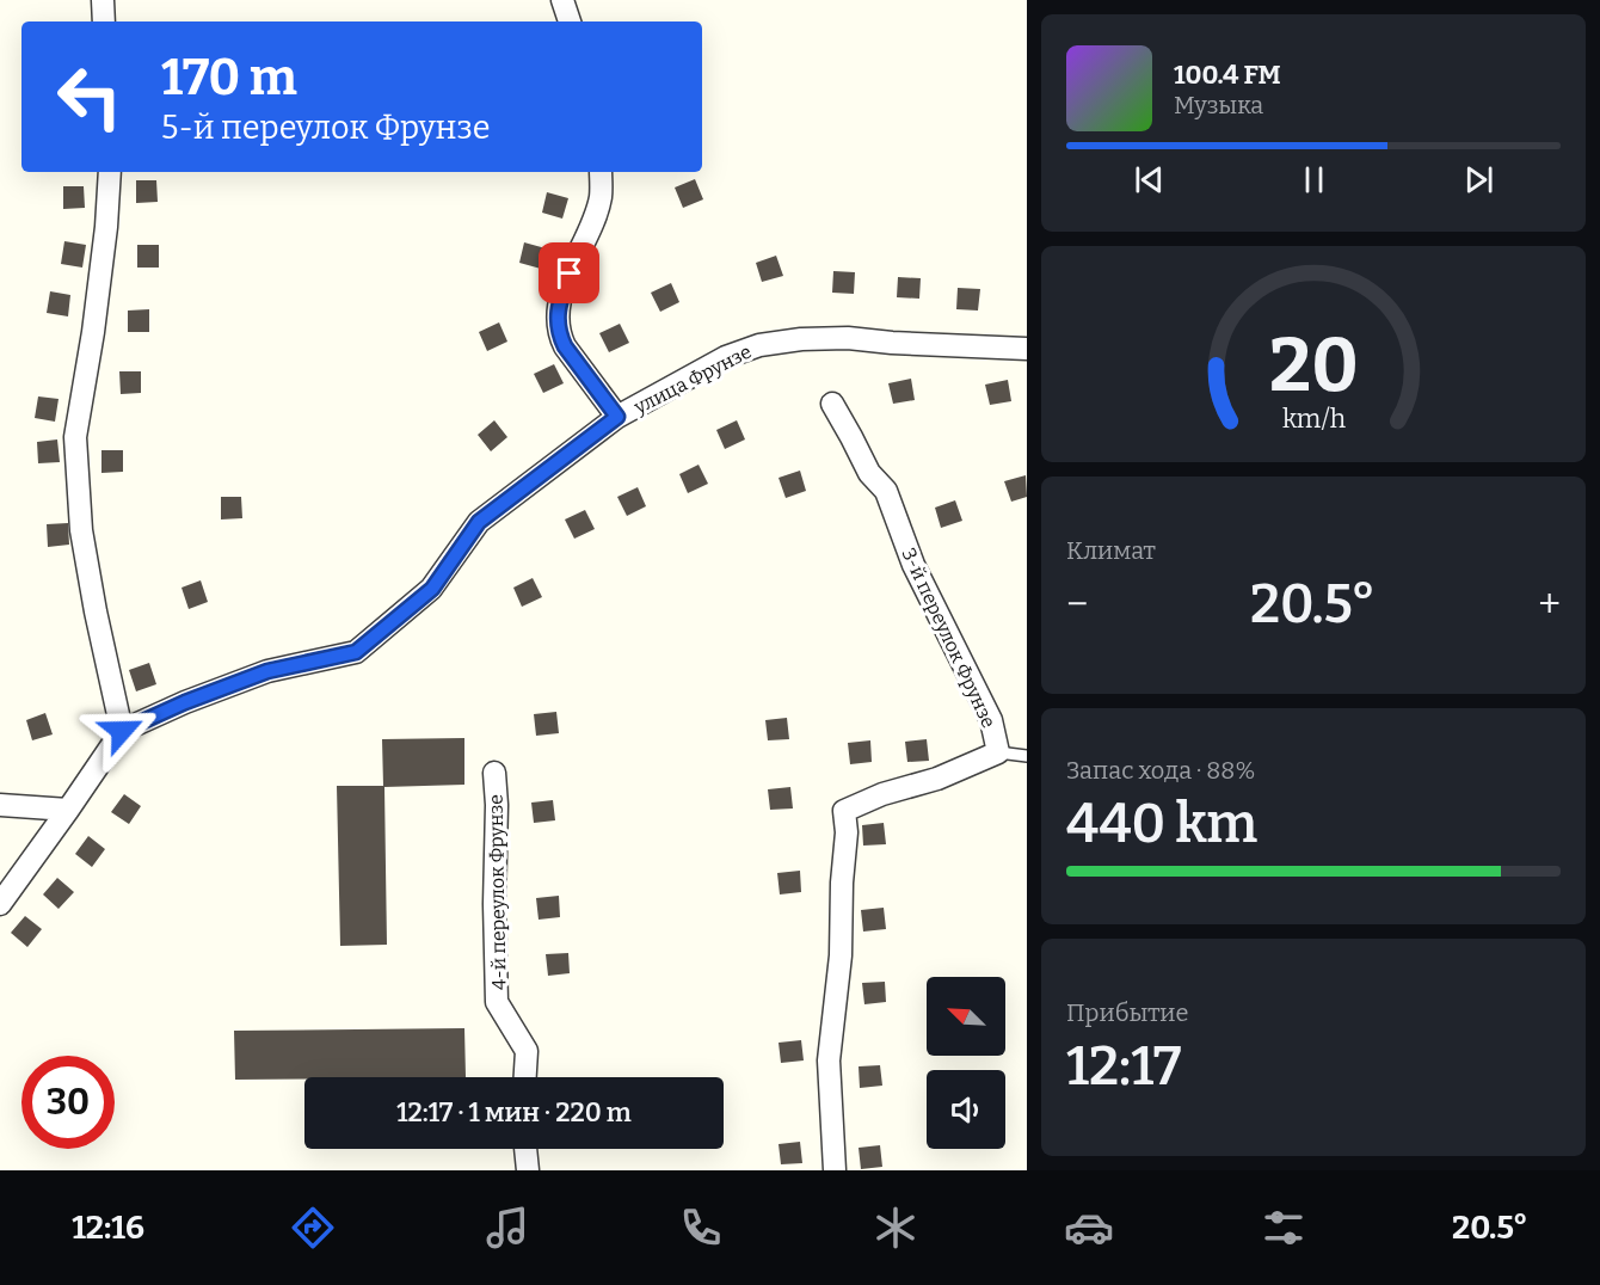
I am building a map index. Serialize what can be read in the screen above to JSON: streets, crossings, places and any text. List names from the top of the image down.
{
  "streets": {
    "street": ["улица Фрунзе", "3-й переулок Фрунзе", "4-й переулок Фрунзе"]
  },
  "north": "top left",
  "page": {
    "turn": ["170 m", "5-й переулок Фрунзе"],
    "song": ["100.4 FM", "Музыка"],
    "tile": [
      "Климат",
      ["Запас хода · 88%", "440 km"],
      ["Прибытие", "12:17"]
    ],
    "heat": ["−", "20.5°", "+"],
    "limit": "30",
    "trip": "12:17 · 1 мин · 220 m",
    "tabs": ["12:16", "20.5°"],
    "gauge": ["20", "km/h"]
  }
}
